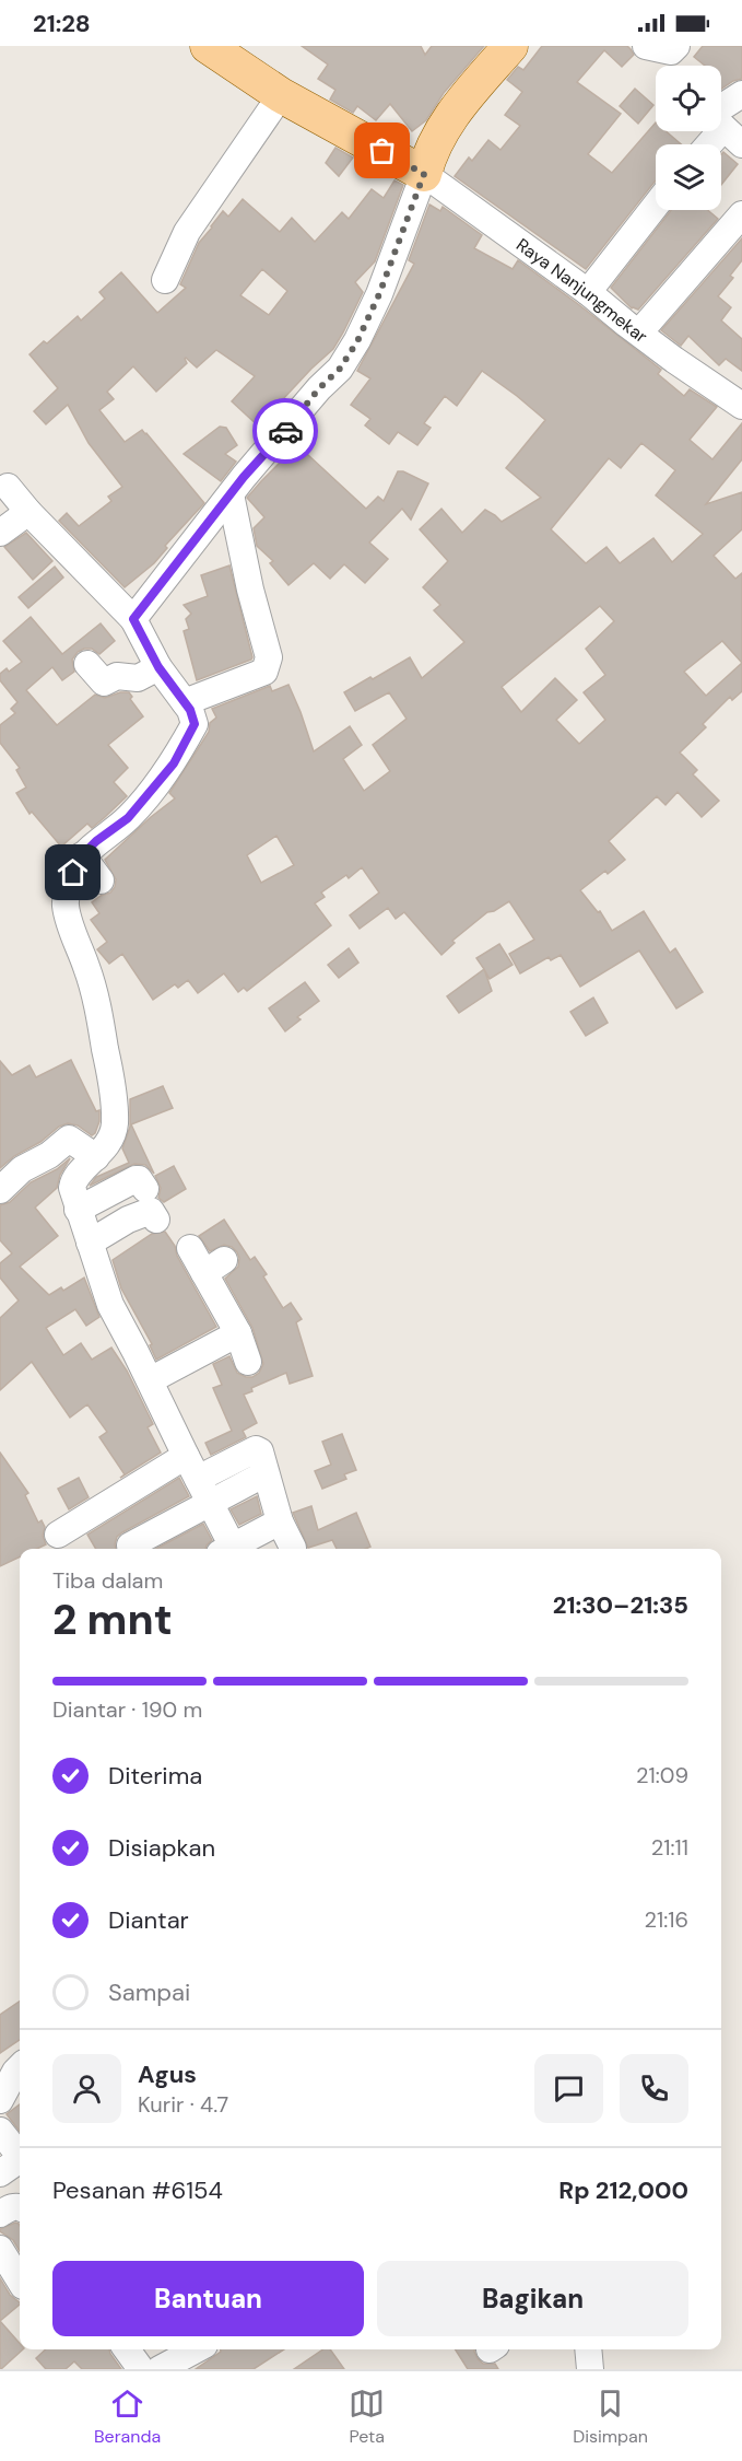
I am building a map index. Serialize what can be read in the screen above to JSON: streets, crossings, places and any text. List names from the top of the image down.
{
  "streets": {
    "main road": ["Raya Nanjungmekar"]
  },
  "page": {
    "status": "21:28",
    "heading": ["2 mnt", "Tiba dalam", "21:30–21:35"],
    "panel": [
      "Agus",
      "Kurir · 4.7",
      "Pesanan #6154",
      "Rp 212,000"
    ],
    "bar": "Diantar · 190 m",
    "list": [
      ["Diterima", "21:09"],
      ["Disiapkan", "21:11"],
      ["Diantar", "21:16"],
      "Sampai"
    ],
    "buttons": ["Bantuan", "Bagikan"],
    "tabs": ["Beranda", "Peta", "Disimpan"]
  }
}
